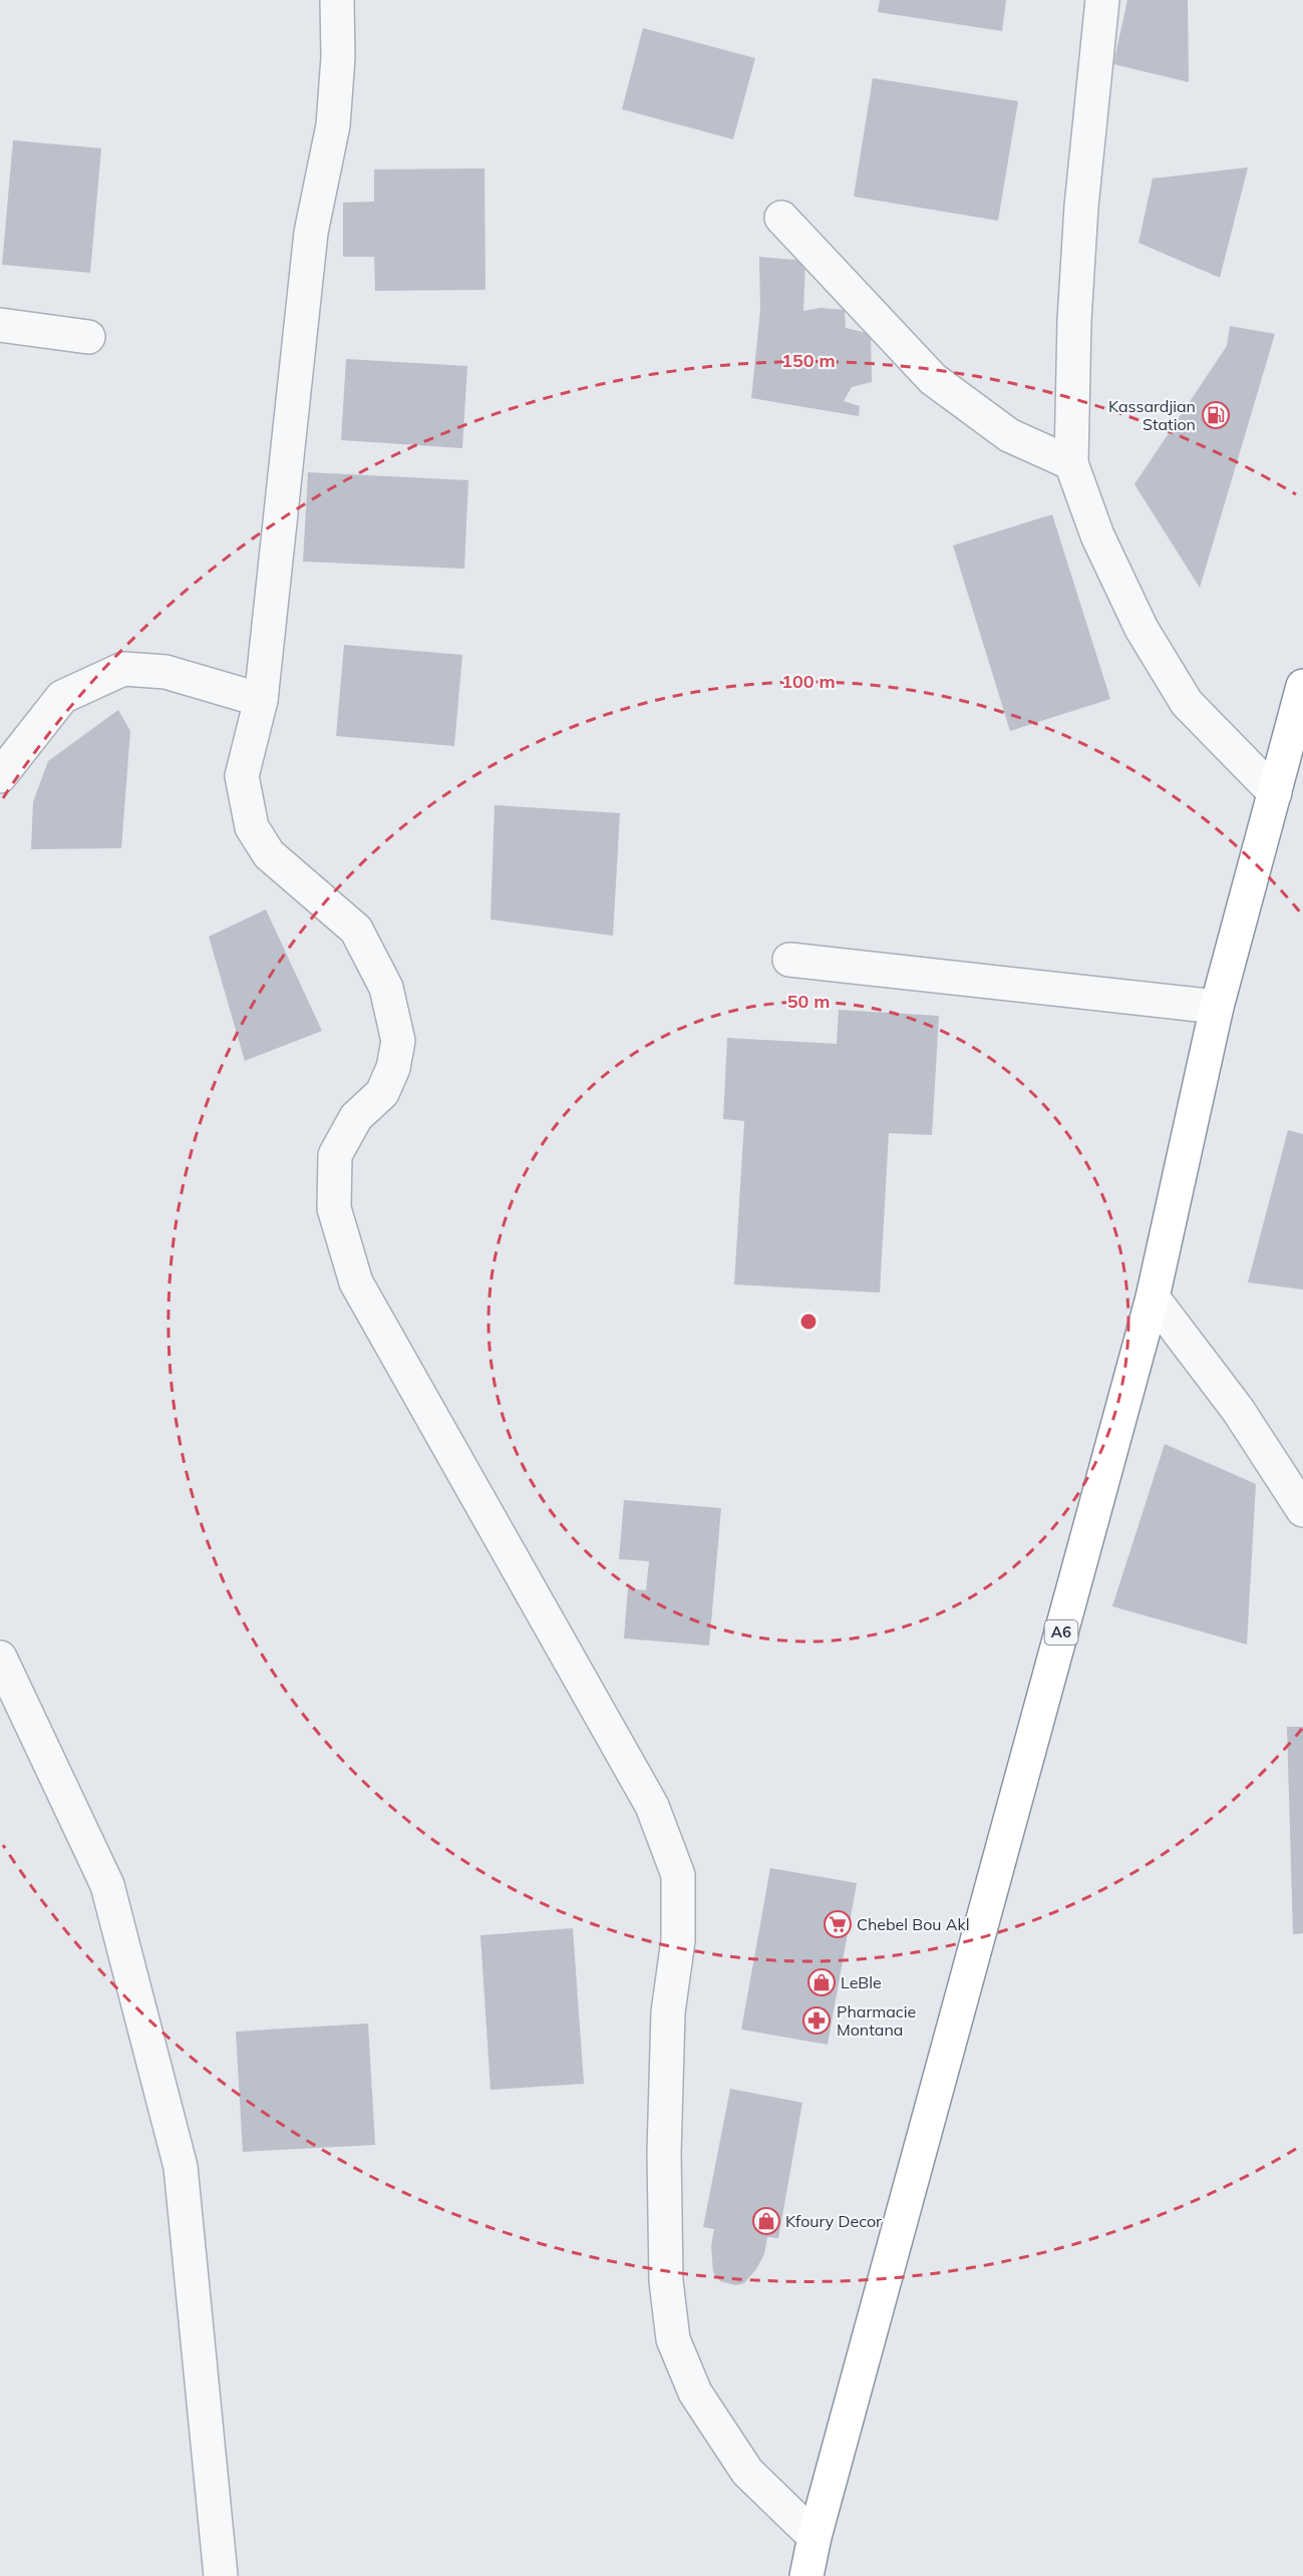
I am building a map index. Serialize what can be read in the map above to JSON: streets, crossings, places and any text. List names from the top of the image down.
{
  "streets": {
    "highway": ["A6"]
  },
  "places": {
    "fuel station": ["Kassardjian Station"],
    "supermarket": ["Chebel Bou Akl"],
    "shop": ["LeBle", "Kfoury Decor"],
    "pharmacy": ["Pharmacie Montana"]
  },
  "rings": ["150 m", "100 m", "50 m"]
}
